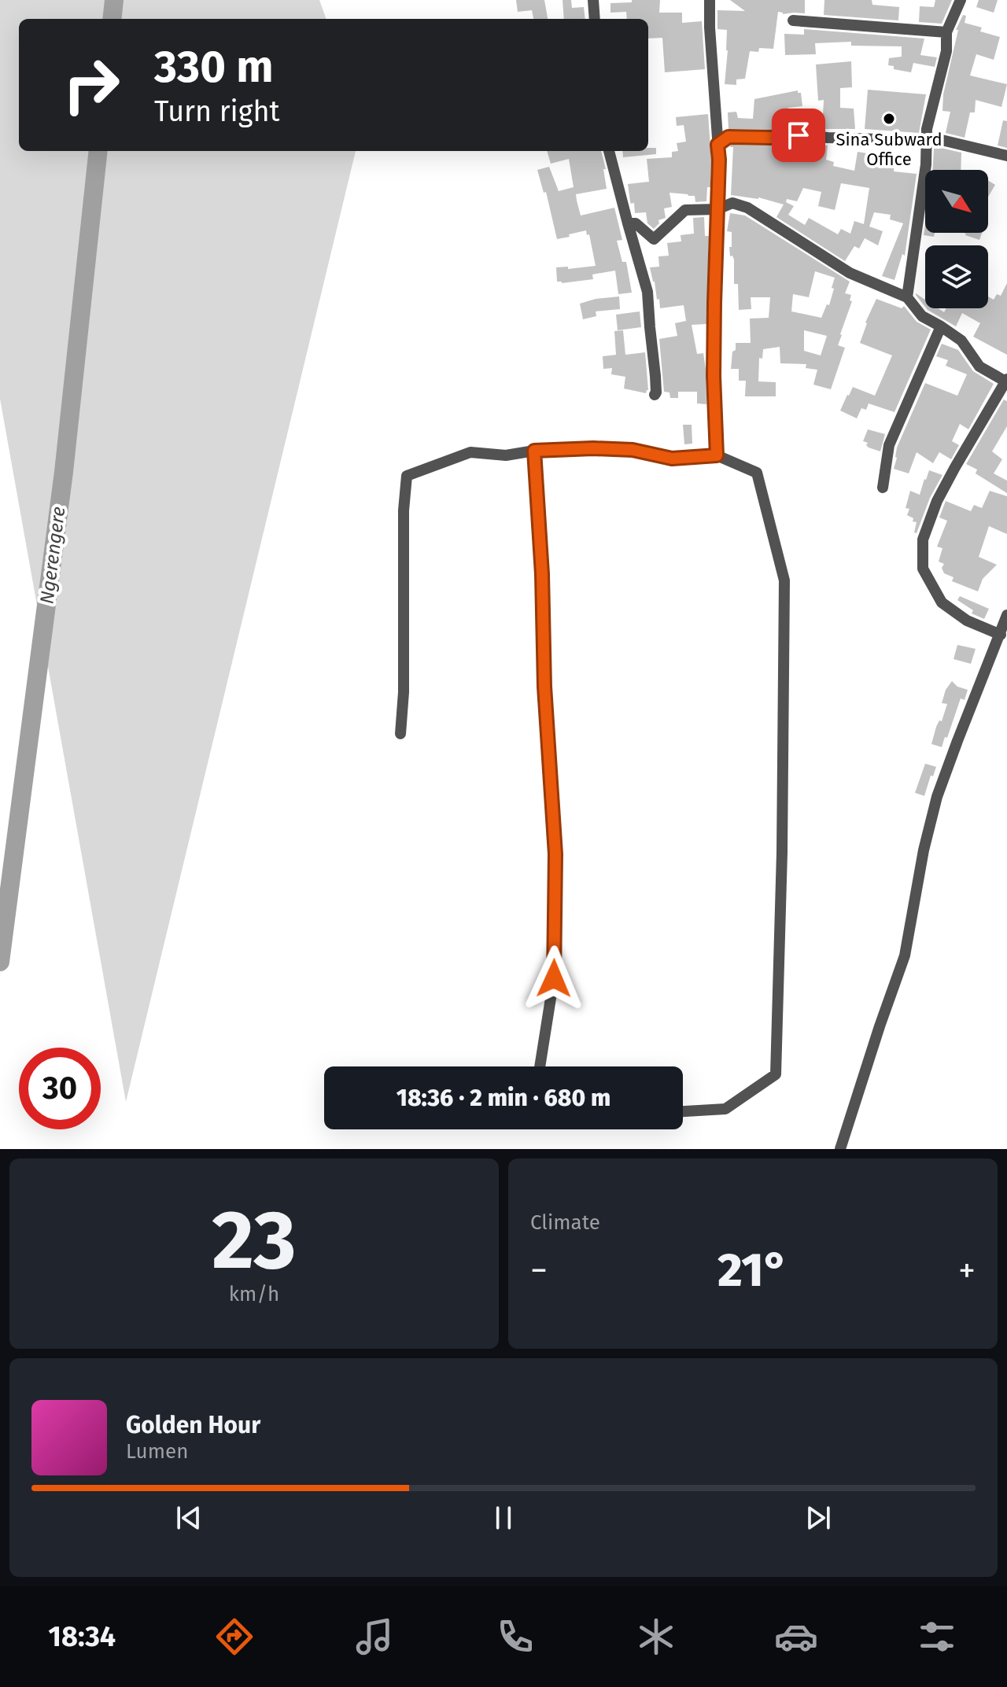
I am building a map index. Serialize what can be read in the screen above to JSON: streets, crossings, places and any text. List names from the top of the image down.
{
  "water": ["Ngerengere"],
  "places": ["Sina Subward Office"],
  "north": "bottom right",
  "page": {
    "turn": ["330 m", "Turn right"],
    "limit": "30",
    "trip": "18:36 · 2 min · 680 m",
    "tile": [
      ["23", "km/h"],
      "Climate"
    ],
    "heat": ["−", "21°", "+"],
    "song": ["Golden Hour", "Lumen"],
    "tabs": "18:34"
  }
}
